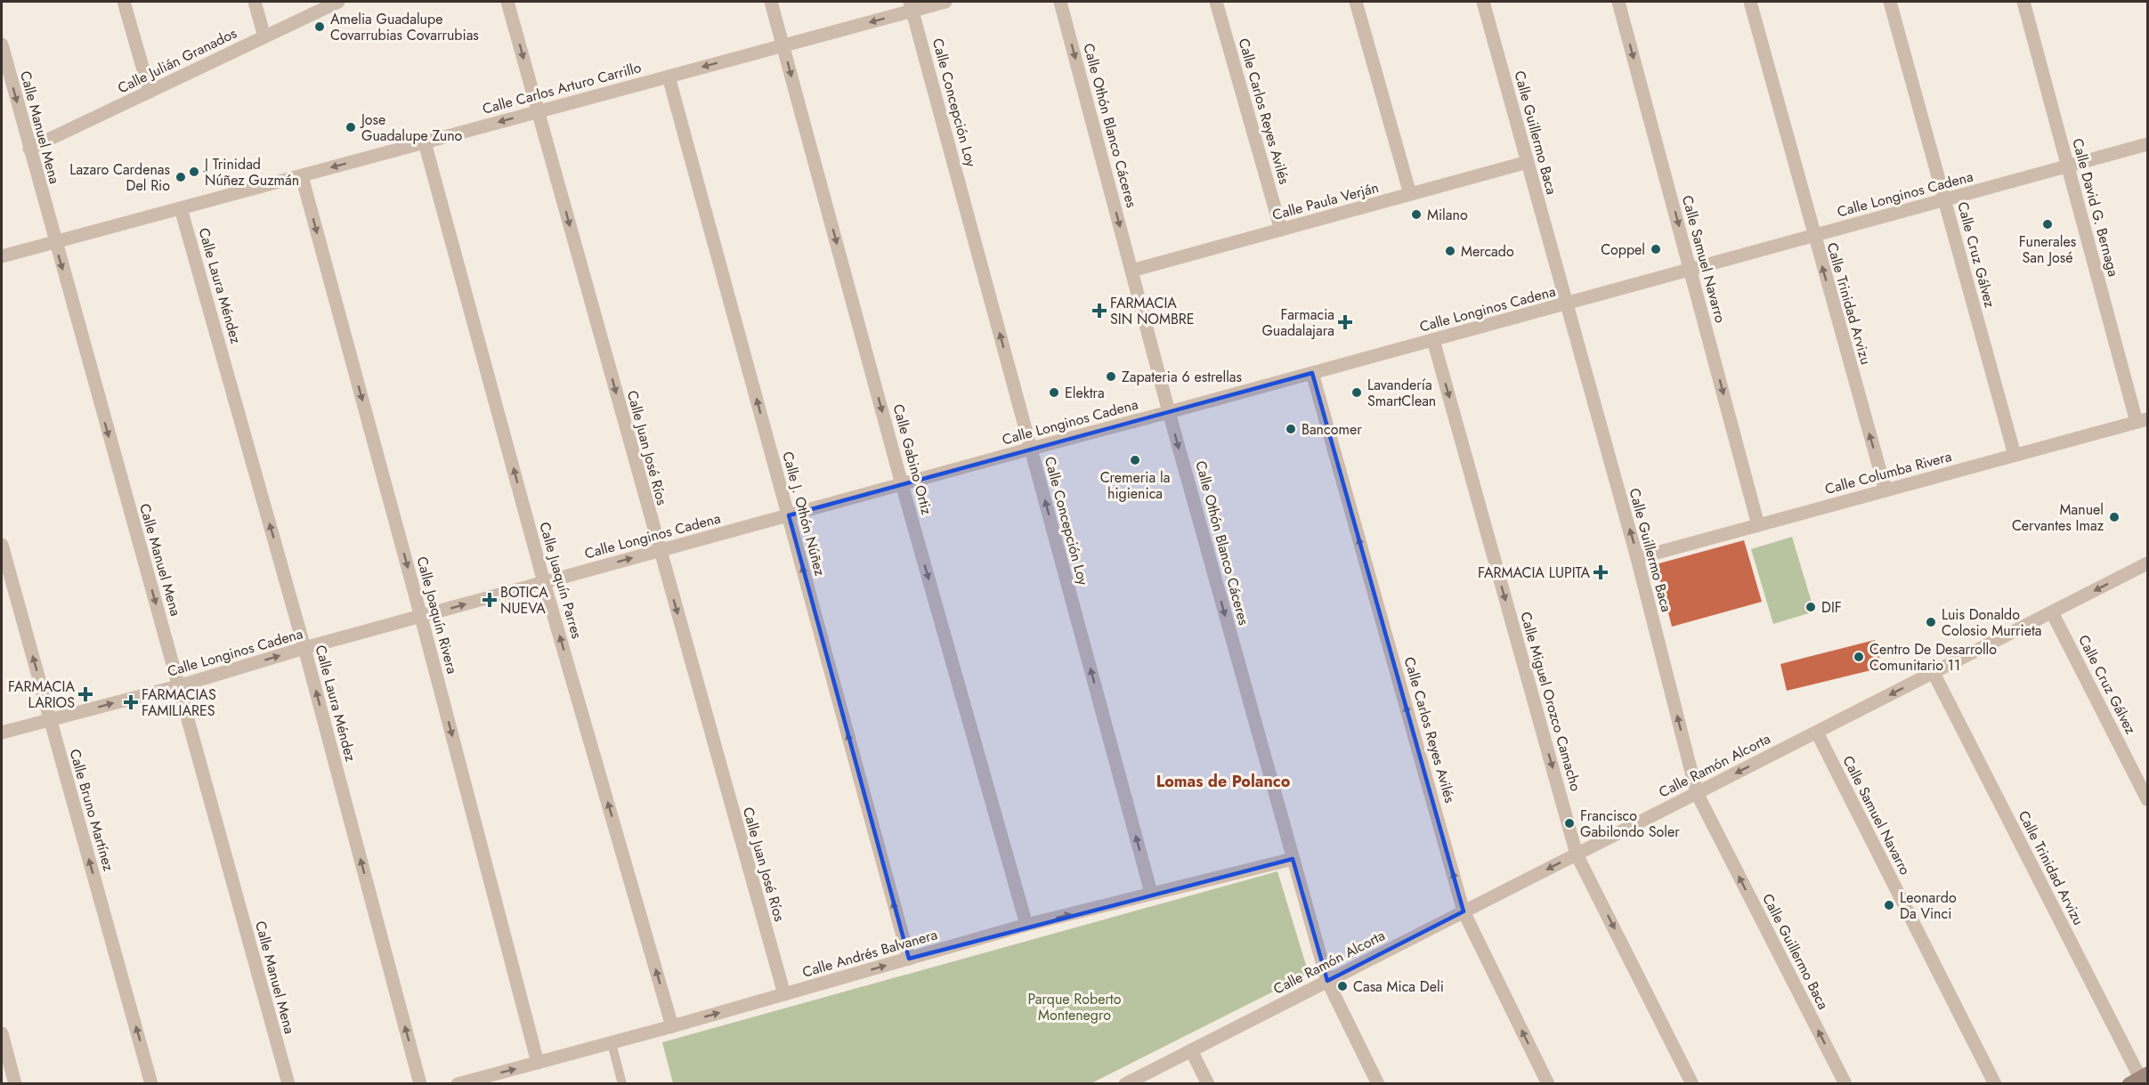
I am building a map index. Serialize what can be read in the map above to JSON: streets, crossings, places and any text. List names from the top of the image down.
{
  "streets": {
    "street": [
      "Calle Julián Granados",
      "Calle Carlos Arturo Carrillo",
      "Calle Concepción Loy",
      "Calle Carlos Reyes Avilés",
      "Calle Othón Blanco Cáceres",
      "Calle Manuel Mena",
      "Calle Guillermo Baca",
      "Calle Longinos Cadena",
      "Calle Paula Verján",
      "Calle David G. Bernaga",
      "Calle Cruz Gálvez",
      "Calle Samuel Navarro",
      "Calle Laura Méndez",
      "Calle Trinidad Arvizu",
      "Calle Juan José Ríos",
      "Calle Gabino Ortiz",
      "Calle Columba Rivera",
      "Calle J. Othón Núñez",
      "Calle Juaquín Parres",
      "Calle Joaquín Rivera",
      "Calle Miguel Orozco Camacho",
      "Calle Ramón Alcorta",
      "Calle Bruno Martínez",
      "Calle Andrés Balvanera"
    ]
  },
  "crossings": [
    ["Calle Julián Granados", "Calle Manuel Mena"],
    ["Calle Carlos Arturo Carrillo", "Calle Concepción Loy"],
    ["Calle Carlos Arturo Carrillo", "Calle Manuel Mena"],
    ["Calle Carlos Arturo Carrillo", "Calle Laura Méndez"],
    ["Calle Carlos Arturo Carrillo", "Calle Juan José Ríos"],
    ["Calle Carlos Arturo Carrillo", "Calle Gabino Ortiz"],
    ["Calle Carlos Arturo Carrillo", "Calle J. Othón Núñez"],
    ["Calle Carlos Arturo Carrillo", "Calle Juaquín Parres"],
    ["Calle Carlos Arturo Carrillo", "Calle Joaquín Rivera"],
    ["Calle Concepción Loy", "Calle Longinos Cadena"],
    ["Calle Concepción Loy", "Calle Andrés Balvanera"],
    ["Calle Carlos Reyes Avilés", "Calle Longinos Cadena"],
    ["Calle Carlos Reyes Avilés", "Calle Paula Verján"],
    ["Calle Carlos Reyes Avilés", "Calle Ramón Alcorta"],
    ["Calle Othón Blanco Cáceres", "Calle Longinos Cadena"],
    ["Calle Othón Blanco Cáceres", "Calle Paula Verján"],
    ["Calle Othón Blanco Cáceres", "Calle Ramón Alcorta"],
    ["Calle Othón Blanco Cáceres", "Calle Andrés Balvanera"],
    ["Calle Manuel Mena", "Calle Longinos Cadena"],
    ["Calle Guillermo Baca", "Calle Longinos Cadena"],
    ["Calle Guillermo Baca", "Calle Paula Verján"],
    ["Calle Guillermo Baca", "Calle Columba Rivera"],
    ["Calle Guillermo Baca", "Calle Ramón Alcorta"],
    ["Calle Longinos Cadena", "Calle David G. Bernaga"],
    ["Calle Longinos Cadena", "Calle Cruz Gálvez"],
    ["Calle Longinos Cadena", "Calle Samuel Navarro"],
    ["Calle Longinos Cadena", "Calle Laura Méndez"],
    ["Calle Longinos Cadena", "Calle Trinidad Arvizu"],
    ["Calle Longinos Cadena", "Calle Juan José Ríos"],
    ["Calle Longinos Cadena", "Calle Gabino Ortiz"],
    ["Calle Longinos Cadena", "Calle J. Othón Núñez"],
    ["Calle Longinos Cadena", "Calle Juaquín Parres"],
    ["Calle Longinos Cadena", "Calle Joaquín Rivera"],
    ["Calle Longinos Cadena", "Calle Miguel Orozco Camacho"],
    ["Calle Longinos Cadena", "Calle Bruno Martínez"],
    ["Calle David G. Bernaga", "Calle Columba Rivera"],
    ["Calle Cruz Gálvez", "Calle Columba Rivera"],
    ["Calle Cruz Gálvez", "Calle Ramón Alcorta"],
    ["Calle Samuel Navarro", "Calle Columba Rivera"],
    ["Calle Samuel Navarro", "Calle Ramón Alcorta"],
    ["Calle Trinidad Arvizu", "Calle Columba Rivera"],
    ["Calle Trinidad Arvizu", "Calle Ramón Alcorta"],
    ["Calle Juan José Ríos", "Calle Andrés Balvanera"],
    ["Calle Gabino Ortiz", "Calle Andrés Balvanera"],
    ["Calle J. Othón Núñez", "Calle Andrés Balvanera"],
    ["Calle Juaquín Parres", "Calle Andrés Balvanera"],
    ["Calle Joaquín Rivera", "Calle Andrés Balvanera"],
    ["Calle Miguel Orozco Camacho", "Calle Ramón Alcorta"]
  ],
  "one_way": [
    "Calle Carlos Arturo Carrillo",
    "Calle Concepción Loy",
    "Calle Carlos Reyes Avilés",
    "Calle Othón Blanco Cáceres",
    "Calle Manuel Mena",
    "Calle Guillermo Baca",
    "Calle Samuel Navarro",
    "Calle Laura Méndez",
    "Calle Juan José Ríos",
    "Calle Gabino Ortiz",
    "Calle J. Othón Núñez",
    "Calle Juaquín Parres",
    "Calle Joaquín Rivera",
    "Calle Miguel Orozco Camacho",
    "Calle Ramón Alcorta",
    "Calle Bruno Martínez",
    "Calle Andrés Balvanera"
  ],
  "districts": ["Lomas de Polanco"],
  "parks": ["Parque Roberto Montenegro"],
  "places": {
    "other": [
      "Amelia Guadalupe Covarrubias Covarrubias",
      "Jose Guadalupe Zuno",
      "J Trinidad Núñez Guzmán",
      "Lazaro Cardenas Del Rio",
      "Milano",
      "Funerales San José",
      "Coppel",
      "Mercado",
      "Zapateria 6 estrellas",
      "Elektra",
      "Lavandería SmartClean",
      "Bancomer",
      "Cremeria la higienica",
      "Manuel Cervantes Imaz",
      "DIF",
      "Luis Donaldo Colosio Murrieta",
      "Centro De Desarrollo Comunitario 11",
      "Francisco Gabilondo Soler",
      "Leonardo Da Vinci",
      "Casa Mica Deli"
    ],
    "health": [
      "FARMACIA SIN NOMBRE",
      "Farmacia Guadalajara",
      "FARMACIA LUPITA",
      "BOTICA NUEVA",
      "FARMACIA LARIOS",
      "FARMACIAS FAMILIARES"
    ]
  }
}
